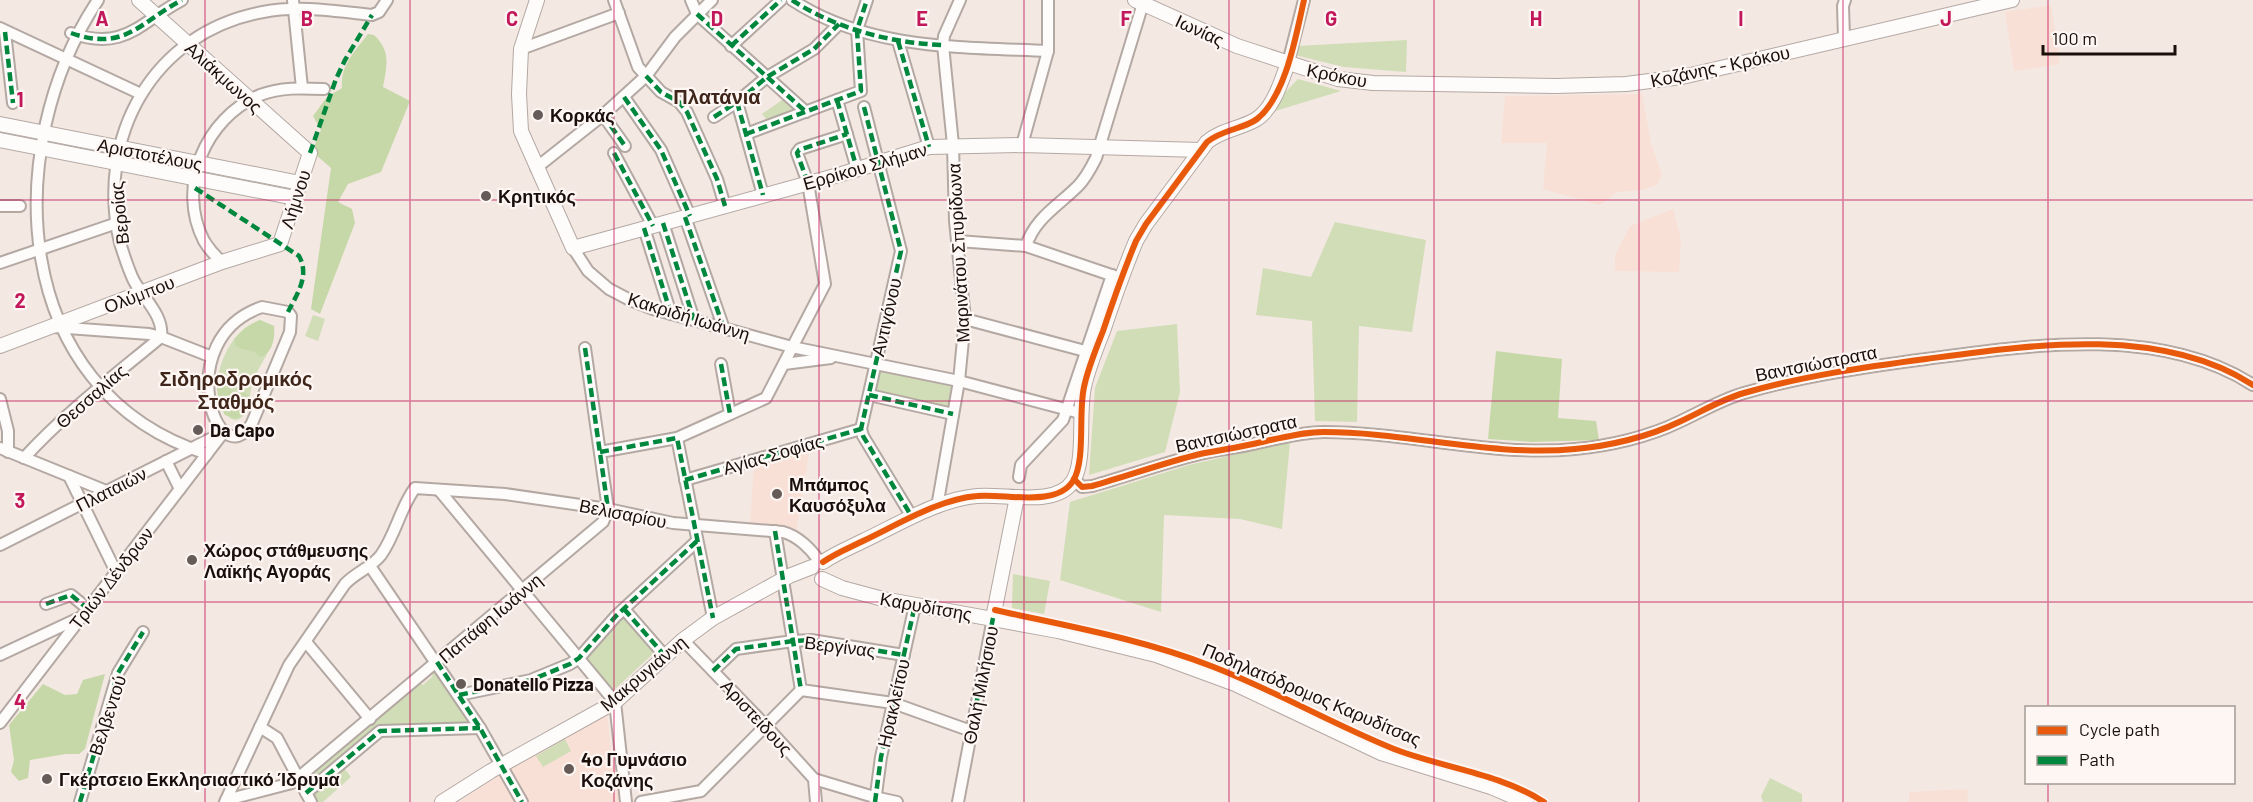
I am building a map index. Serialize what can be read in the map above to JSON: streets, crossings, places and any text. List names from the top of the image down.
{
  "streets": {
    "street": [
      "Ιωνίας",
      "Κοζάνης - Κρόκου",
      "Κρόκου",
      "Αλιάκμωνος",
      "Αριστοτέλους",
      "Ερρίκου Σλήμαν",
      "Λήμνου",
      "Βεροίας",
      "Μαρινάτου Σπυρίδωνα",
      "Ολύμπου",
      "Κακριδή Ιωάννη",
      "Αντιγόνου",
      "Βαντσιώστρατα",
      "Θεσσαλίας",
      "Αγίας Σοφίας",
      "Πλαταιών",
      "Βελισαρίου",
      "Τριών Δένδρων",
      "Καρυδίτσης",
      "Παπάφη Ιωάννη",
      "Βεργίνας",
      "Μακρυγιάννη",
      "Θαλή Μιλήσιου",
      "Ηρακλείτου",
      "Βελβεντού",
      "Αριστείδους"
    ],
    "cycle path": ["Ποδηλατόδρομος Καρυδίτσας"]
  },
  "crossings": [
    ["Ιωνίας", "Κρόκου"],
    ["Κοζάνης - Κρόκου", "Κρόκου"],
    ["Αλιάκμωνος", "Λήμνου"],
    ["Αλιάκμωνος", "Βεροίας"],
    ["Αριστοτέλους", "Λήμνου"],
    ["Αριστοτέλους", "Βεροίας"],
    ["Ερρίκου Σλήμαν", "Μαρινάτου Σπυρίδωνα"],
    ["Ερρίκου Σλήμαν", "Κακριδή Ιωάννη"],
    ["Ερρίκου Σλήμαν", "Αντιγόνου"],
    ["Λήμνου", "Ολύμπου"],
    ["Βεροίας", "Ολύμπου"],
    ["Βεροίας", "Θεσσαλίας"],
    ["Μαρινάτου Σπυρίδωνα", "Κακριδή Ιωάννη"],
    ["Μαρινάτου Σπυρίδωνα", "Μακρυγιάννη"],
    ["Κακριδή Ιωάννη", "Αντιγόνου"],
    ["Αντιγόνου", "Αγίας Σοφίας"],
    ["Βαντσιώστρατα", "Μακρυγιάννη"],
    ["Πλαταιών", "Τριών Δένδρων"],
    ["Βελισαρίου", "Καρυδίτσης"],
    ["Βελισαρίου", "Παπάφη Ιωάννη"],
    ["Βελισαρίου", "Μακρυγιάννη"],
    ["Καρυδίτσης", "Μακρυγιάννη"],
    ["Καρυδίτσης", "Θαλή Μιλήσιου"],
    ["Καρυδίτσης", "Ηρακλείτου"],
    ["Βεργίνας", "Ηρακλείτου"],
    ["Βεργίνας", "Αριστείδους"],
    ["Μακρυγιάννη", "Θαλή Μιλήσιου"],
    ["Μακρυγιάννη", "Αριστείδους"]
  ],
  "districts": ["Πλατάνια", "Σιδηροδρομικός Σταθμός"],
  "places": [
    "Κορκάς",
    "Κρητικός",
    "Da Capo",
    "Μπάμπος Καυσόξυλα",
    "Χώρος στάθμευσης Λαϊκής Αγοράς",
    "Donatello Pizza",
    "4ο Γυμνάσιο Κοζάνης",
    "Γκέρτσειο Εκκλησιαστικό Ίδρυμα"
  ],
  "legend": ["Cycle path", "Path"],
  "scale_bar": "100 m",
  "grid": {
    "columns": [
      "A",
      "B",
      "C",
      "D",
      "E",
      "F",
      "G",
      "H",
      "I",
      "J"
    ],
    "rows": [
      "1",
      "2",
      "3",
      "4"
    ]
  }
}
